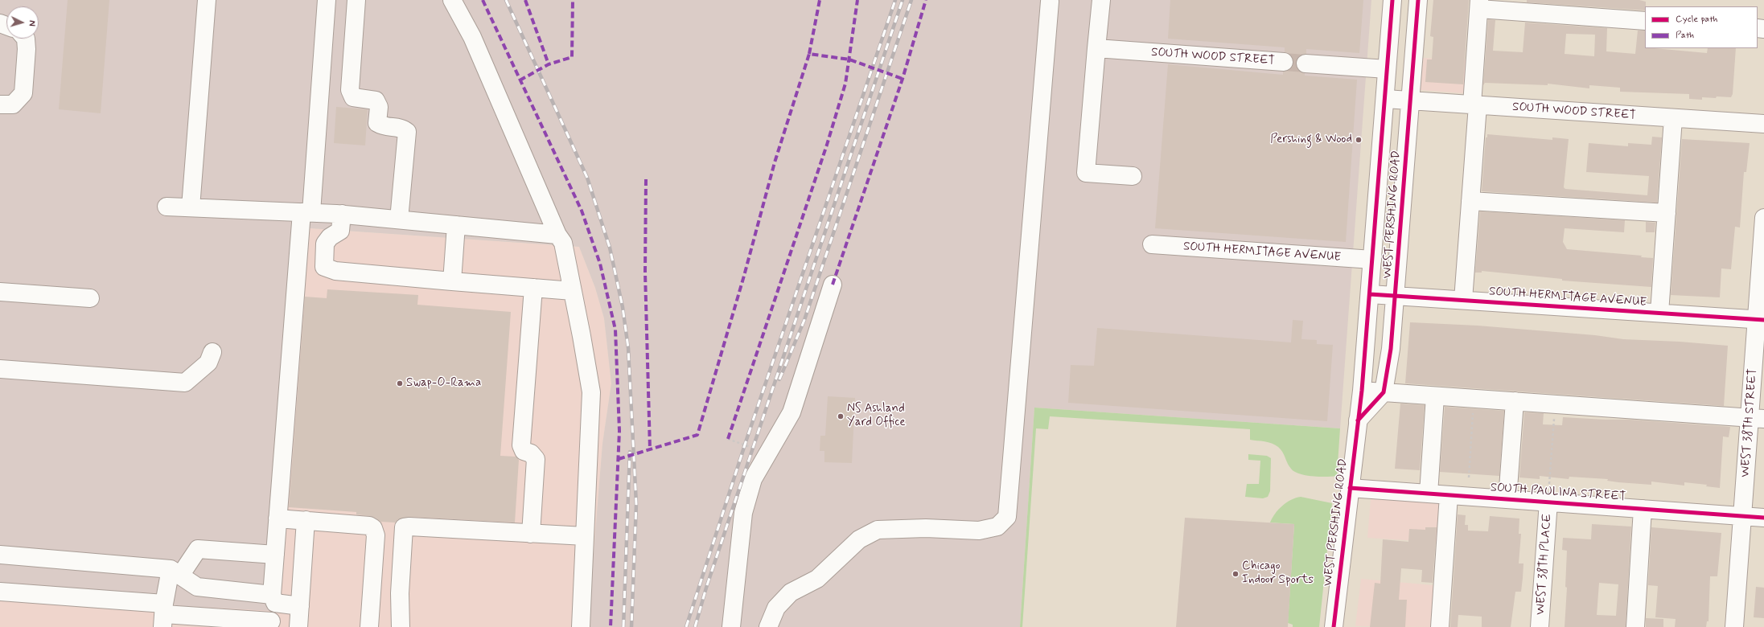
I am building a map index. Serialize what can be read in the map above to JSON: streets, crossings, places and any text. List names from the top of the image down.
{
  "streets": {
    "street": [
      "SOUTH WOOD STREET",
      "WEST PERSHING ROAD",
      "SOUTH HERMITAGE AVENUE",
      "WEST 38TH STREET",
      "SOUTH PAULINA STREET",
      "WEST 38TH PLACE"
    ]
  },
  "crossings": [
    ["SOUTH WOOD STREET", "WEST PERSHING ROAD"],
    ["WEST PERSHING ROAD", "SOUTH HERMITAGE AVENUE"],
    ["WEST PERSHING ROAD", "SOUTH PAULINA STREET"],
    ["SOUTH HERMITAGE AVENUE", "WEST 38TH STREET"],
    ["WEST 38TH STREET", "SOUTH PAULINA STREET"],
    ["SOUTH PAULINA STREET", "WEST 38TH PLACE"]
  ],
  "places": [
    "Pershing & Wood",
    "Swap-O-Rama",
    "NS Ashland Yard Office",
    "Chicago Indoor Sports"
  ],
  "legend": ["Cycle path", "Path"],
  "north": "right"
}
